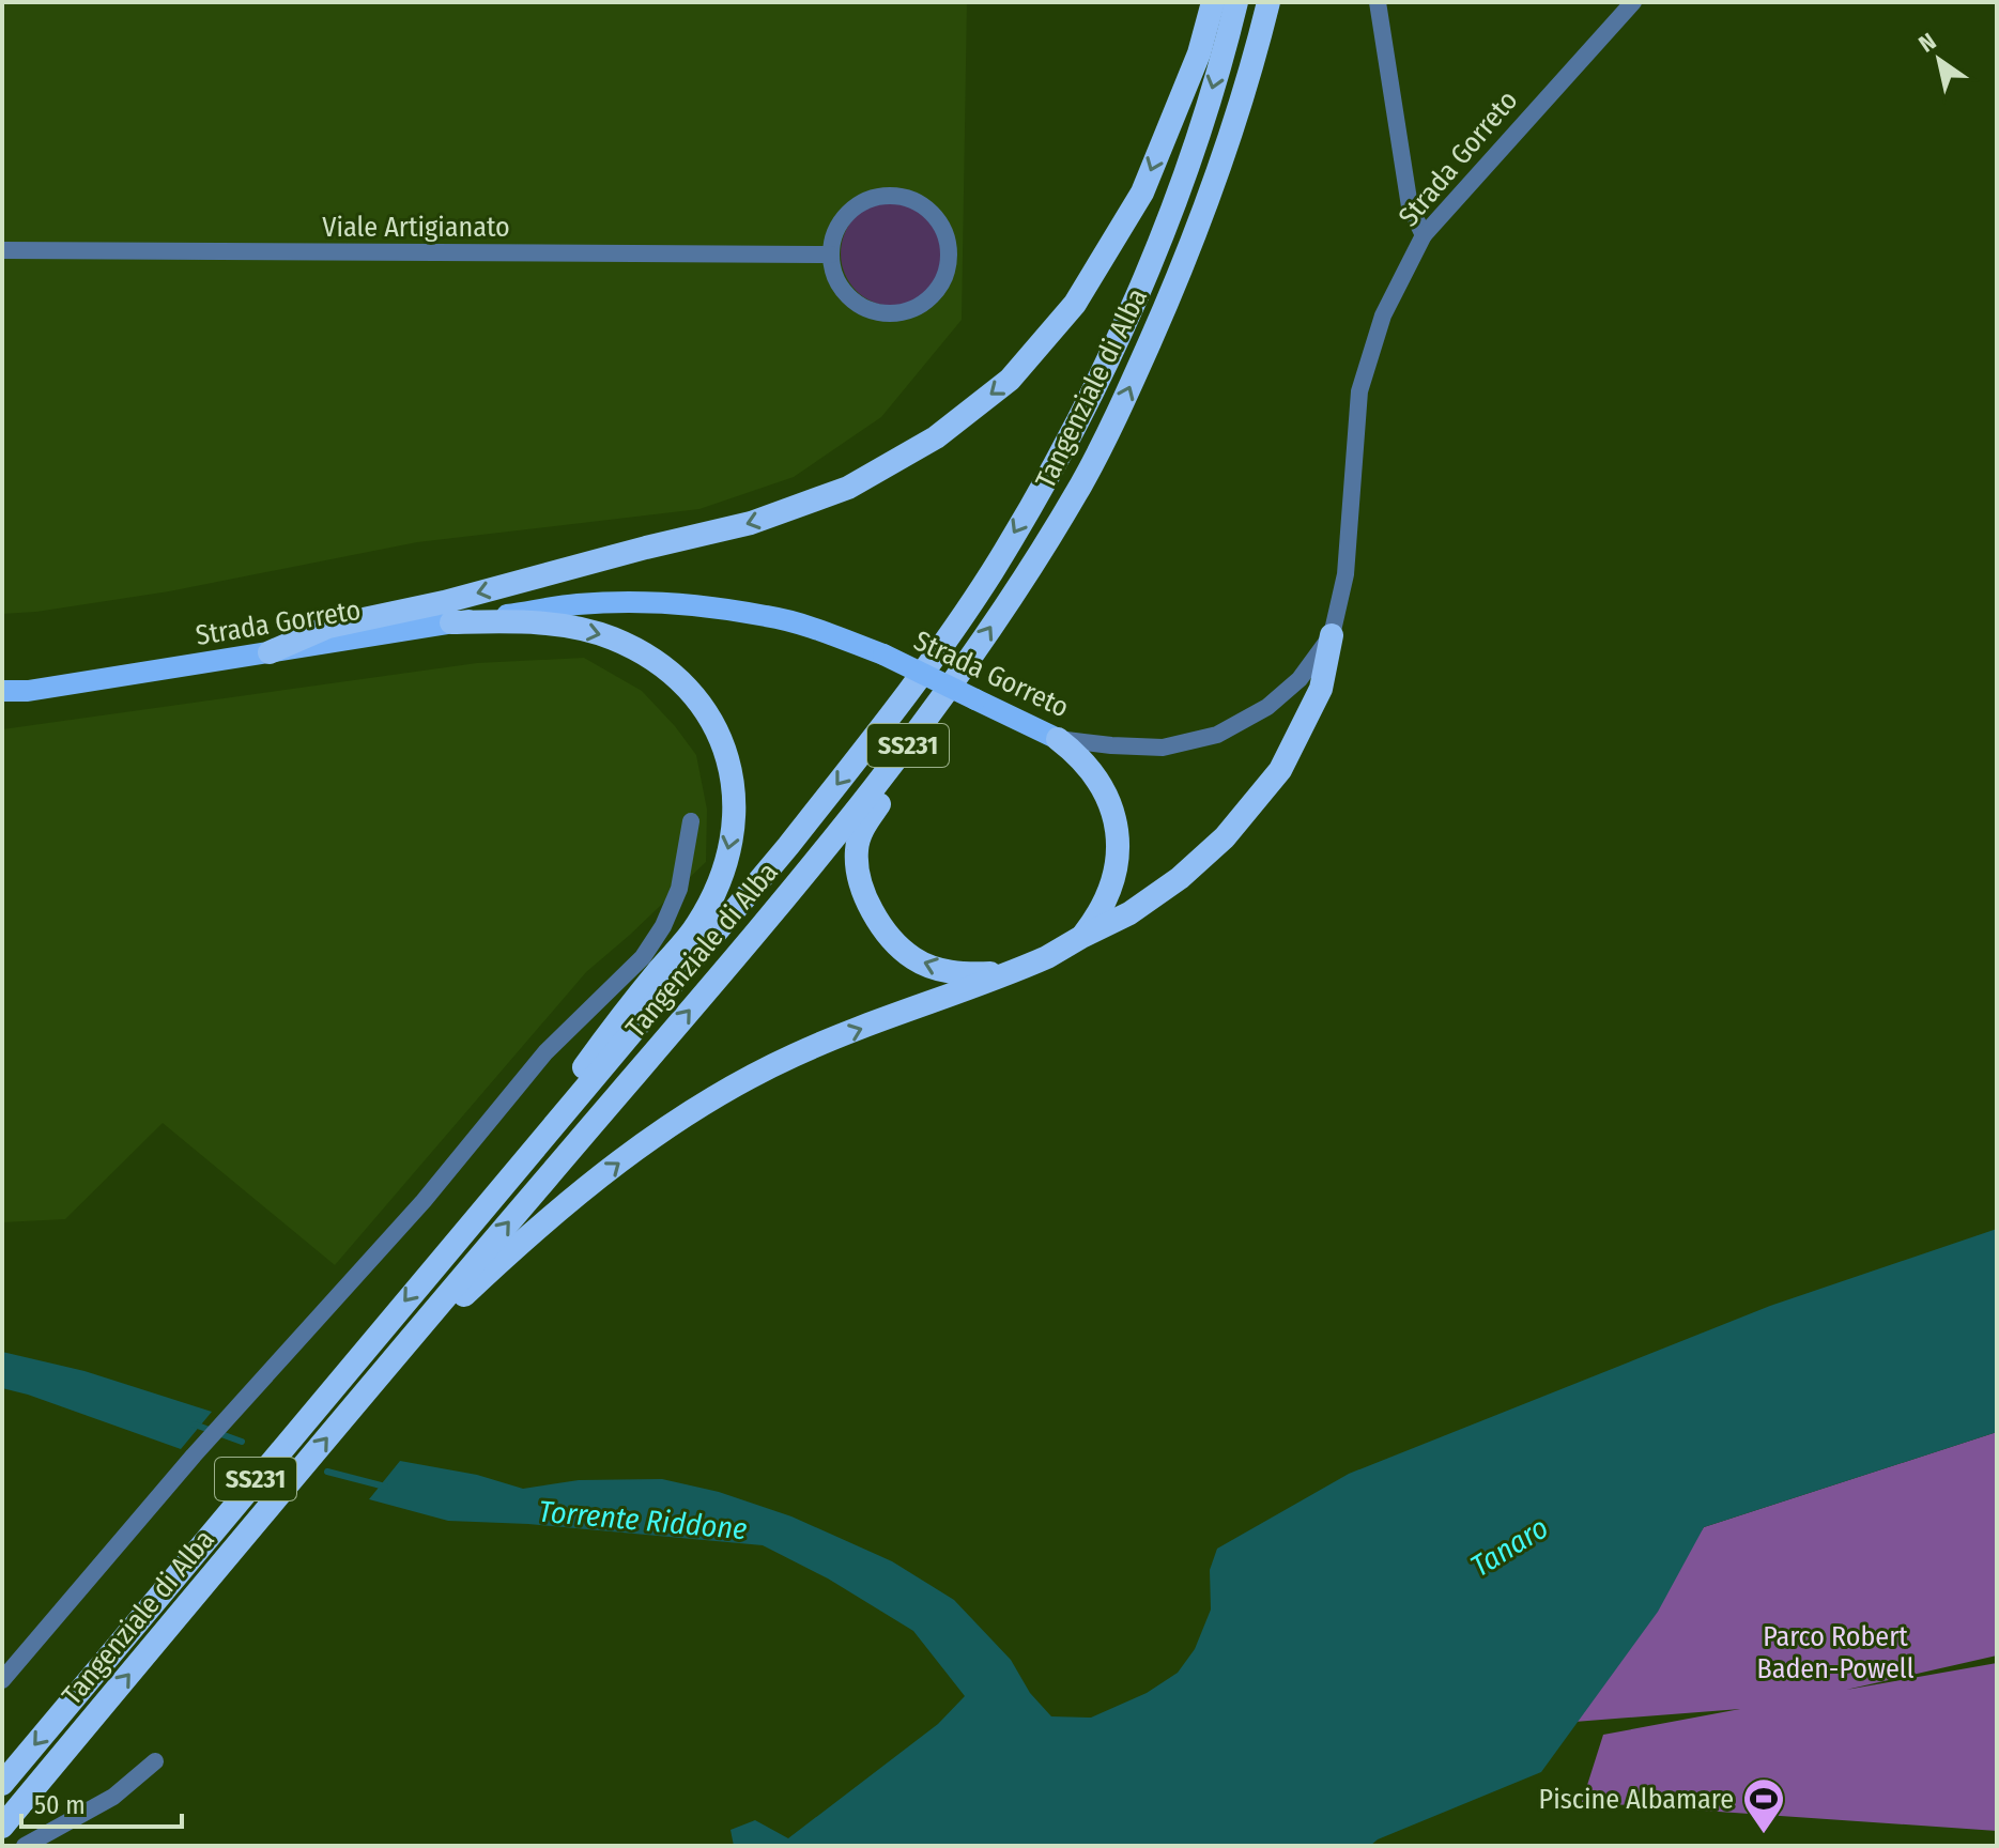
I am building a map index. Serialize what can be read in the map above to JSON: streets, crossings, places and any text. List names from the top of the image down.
{
  "streets": {
    "highway": ["Tangenziale di Alba", "SS231"],
    "main road": ["Strada Gorreto"],
    "street": ["Viale Artigianato"]
  },
  "water": ["Torrente Riddone", "Tanaro"],
  "parks": ["Parco Robert Baden-Powell"],
  "places": {
    "sports": ["Piscine Albamare"]
  },
  "scale_bar": "50 m",
  "north": "top left"
}
